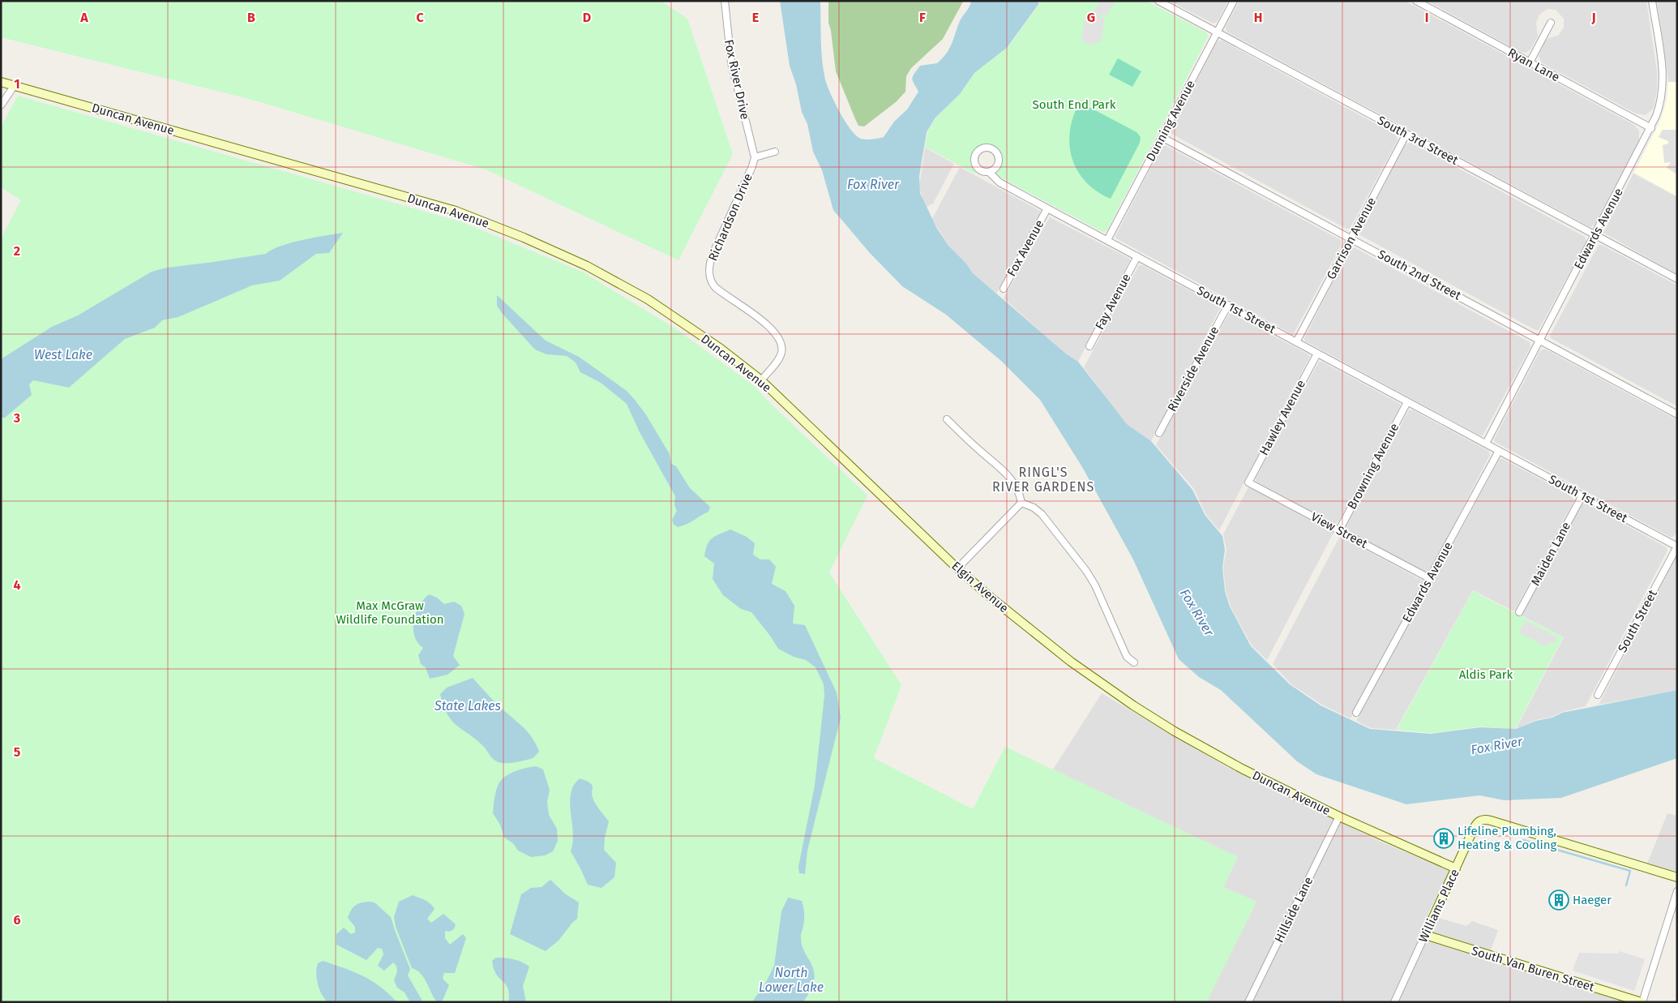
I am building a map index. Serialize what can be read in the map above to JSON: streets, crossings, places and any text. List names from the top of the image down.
{
  "streets": {
    "street": [
      "Ryan Lane",
      "Fox River Drive",
      "Duncan Avenue",
      "Dunning Avenue",
      "South 3rd Street",
      "Richardson Drive",
      "Edwards Avenue",
      "Garrison Avenue",
      "Fox Avenue",
      "South 2nd Street",
      "Fay Avenue",
      "South 1st Street",
      "Riverside Avenue",
      "Hawley Avenue",
      "Browning Avenue",
      "View Street",
      "Maiden Lane",
      "Elgin Avenue",
      "South Street",
      "Williams Place",
      "Hillside Lane",
      "South Van Buren Street"
    ]
  },
  "crossings": [
    ["Ryan Lane", "Edwards Avenue"],
    ["Fox River Drive", "Richardson Drive"],
    ["Duncan Avenue", "Richardson Drive"],
    ["Duncan Avenue", "Elgin Avenue"],
    ["Duncan Avenue", "Williams Place"],
    ["Duncan Avenue", "Hillside Lane"],
    ["Dunning Avenue", "South 3rd Street"],
    ["Dunning Avenue", "South 2nd Street"],
    ["Dunning Avenue", "South 1st Street"],
    ["South 3rd Street", "Edwards Avenue"],
    ["South 3rd Street", "Garrison Avenue"],
    ["Edwards Avenue", "South 2nd Street"],
    ["Edwards Avenue", "South 1st Street"],
    ["Edwards Avenue", "View Street"],
    ["Garrison Avenue", "South 2nd Street"],
    ["Garrison Avenue", "South 1st Street"],
    ["Fox Avenue", "South 1st Street"],
    ["Fay Avenue", "South 1st Street"],
    ["South 1st Street", "Riverside Avenue"],
    ["South 1st Street", "Hawley Avenue"],
    ["South 1st Street", "Browning Avenue"],
    ["South 1st Street", "Maiden Lane"],
    ["South 1st Street", "South Street"],
    ["Hawley Avenue", "View Street"],
    ["Browning Avenue", "View Street"],
    ["Williams Place", "South Van Buren Street"]
  ],
  "districts": ["RINGL'S RIVER GARDENS"],
  "water": [
    "Fox River",
    "West Lake",
    "State Lakes",
    "North Lower Lake"
  ],
  "parks": ["South End Park", "Max McGraw Wildlife Foundation", "Aldis Park"],
  "places": {
    "building": ["Lifeline Plumbing, Heating & Cooling", "Haeger"]
  },
  "grid": {
    "columns": [
      "A",
      "B",
      "C",
      "D",
      "E",
      "F",
      "G",
      "H",
      "I",
      "J"
    ],
    "rows": [
      "1",
      "2",
      "3",
      "4",
      "5",
      "6"
    ]
  }
}
